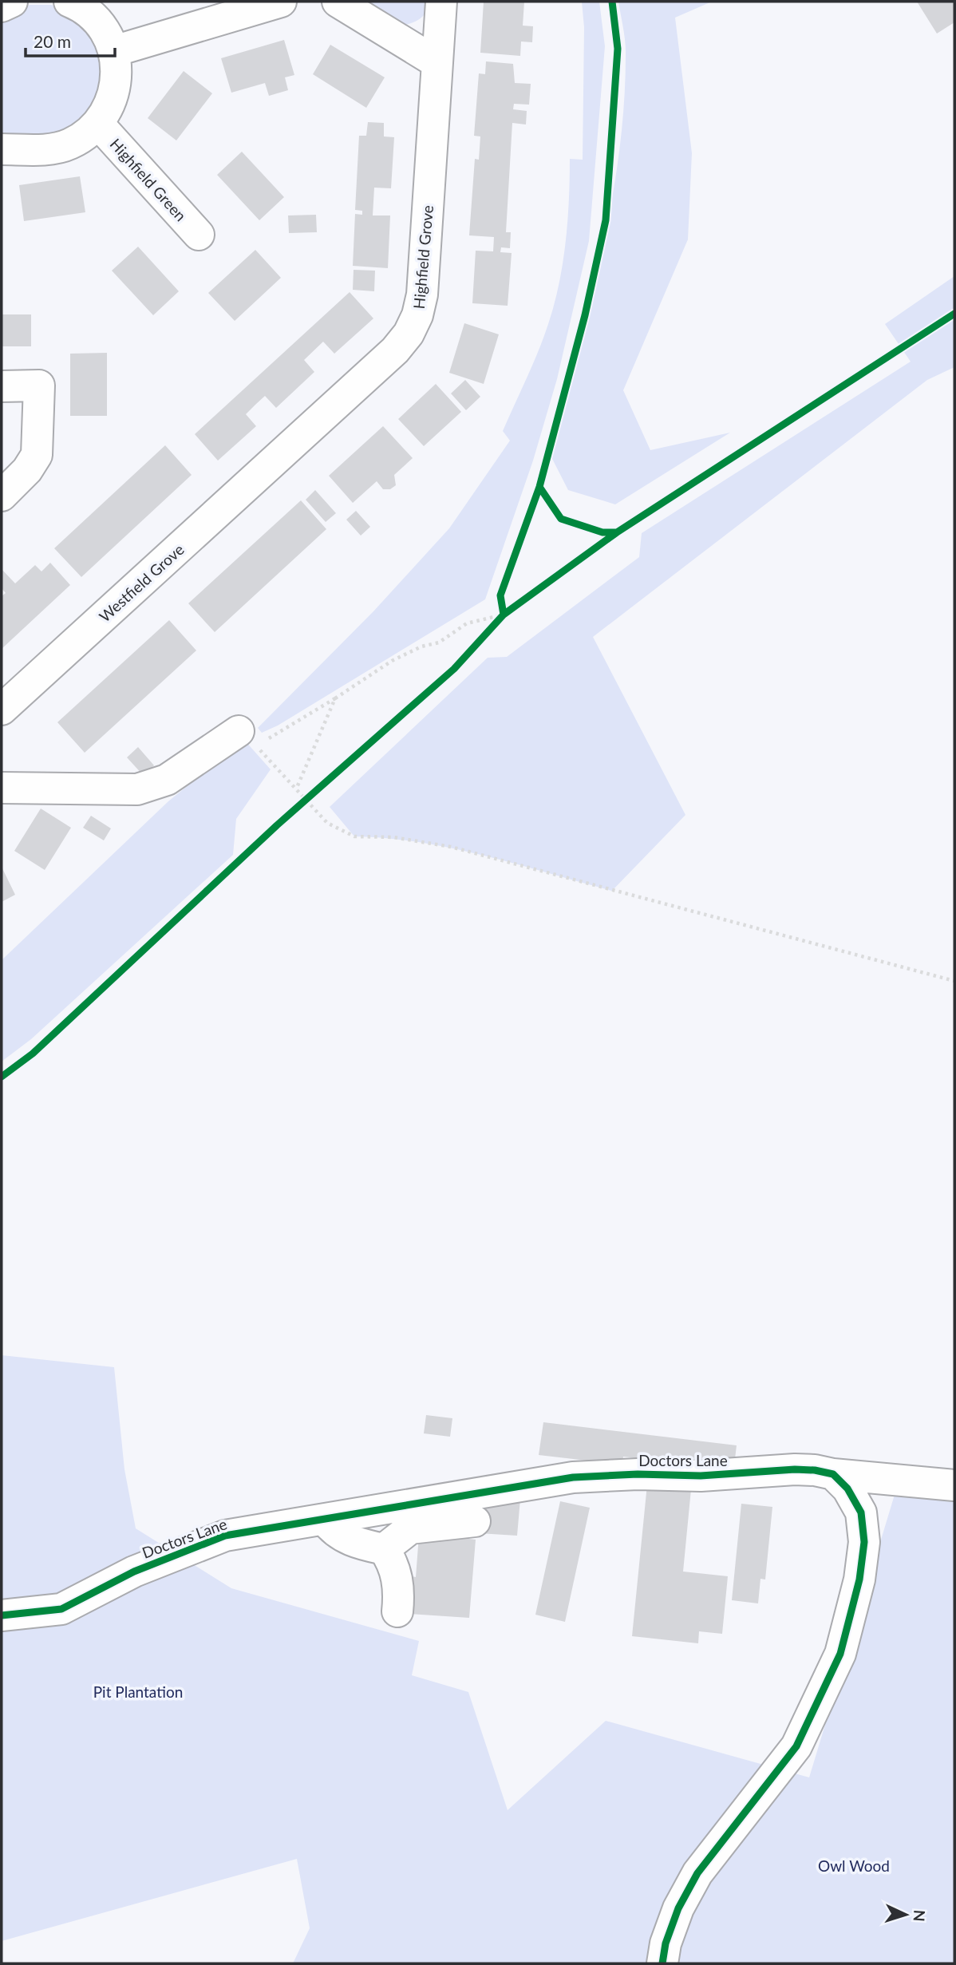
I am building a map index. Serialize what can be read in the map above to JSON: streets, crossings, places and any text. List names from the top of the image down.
{
  "streets": {
    "street": [
      "Highfield Green",
      "Highfield Grove",
      "Westfield Grove",
      "Doctors Lane"
    ]
  },
  "crossings": [
    ["Highfield Grove", "Westfield Grove"]
  ],
  "parks": ["Pit Plantation", "Owl Wood"],
  "scale_bar": "20 m",
  "north": "right"
}
